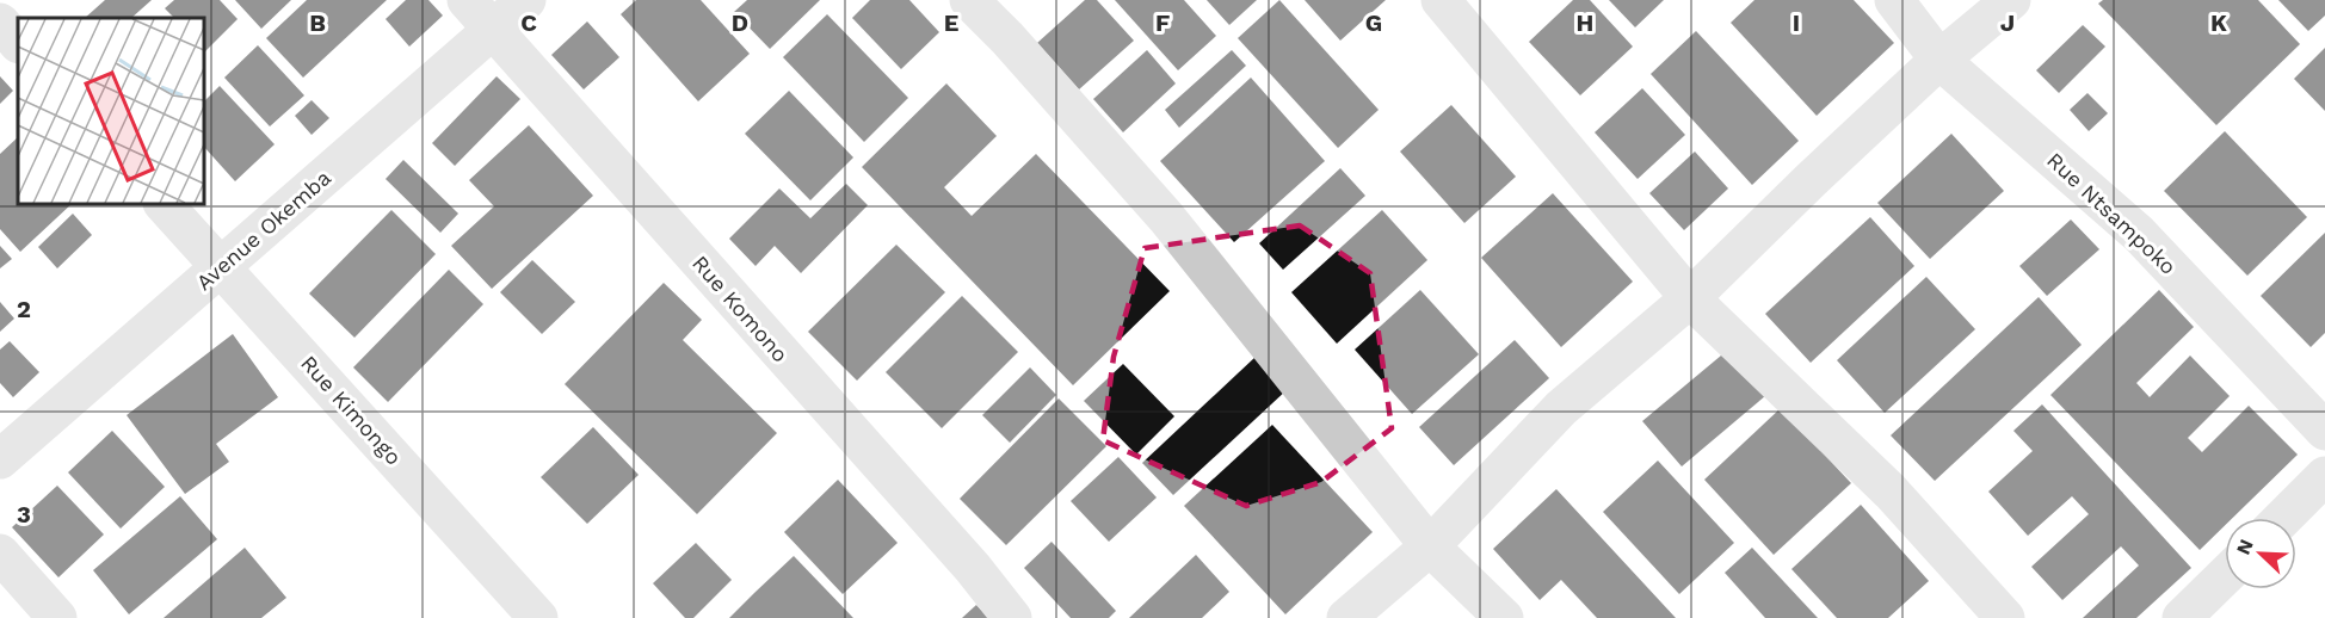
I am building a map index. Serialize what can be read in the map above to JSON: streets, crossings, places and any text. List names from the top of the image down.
{
  "streets": {
    "street": [
      "Rue Ntsampoko",
      "Avenue Okemba",
      "Rue Komono",
      "Rue Kimongo"
    ]
  },
  "crossings": [
    ["Avenue Okemba", "Rue Komono"],
    ["Avenue Okemba", "Rue Kimongo"]
  ],
  "north": "top left",
  "grid": {
    "columns": [
      "B",
      "C",
      "D",
      "E",
      "F",
      "G",
      "H",
      "I",
      "J",
      "K"
    ],
    "rows": ["2", "3"]
  }
}
